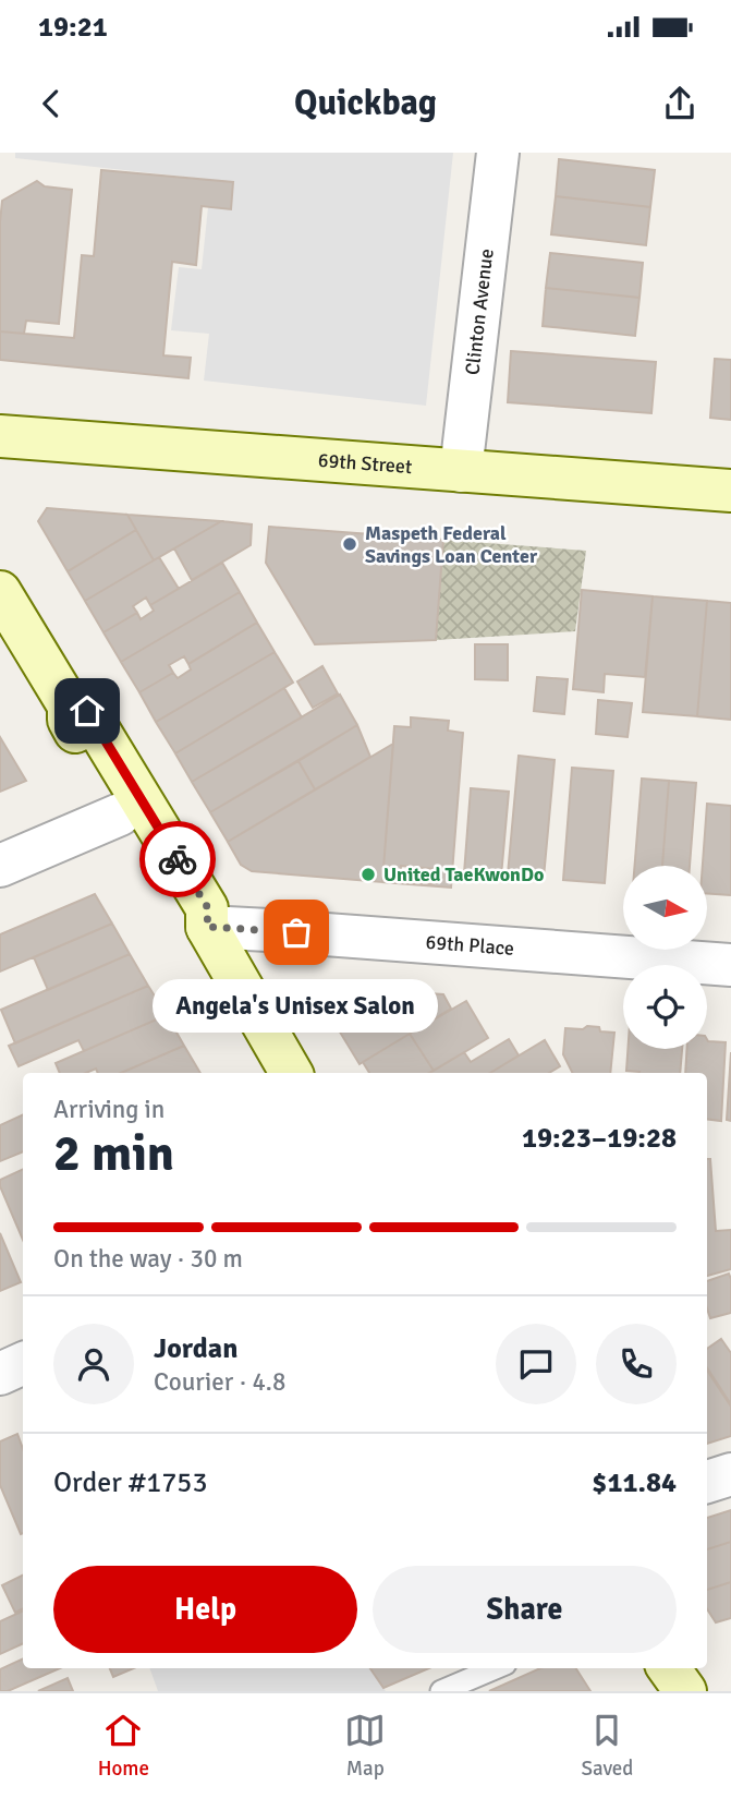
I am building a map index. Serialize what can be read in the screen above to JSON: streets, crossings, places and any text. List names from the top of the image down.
{
  "streets": {
    "main road": ["69th Street"],
    "street": ["Clinton Avenue", "69th Place"]
  },
  "crossings": [
    ["Clinton Avenue", "69th Street"]
  ],
  "places": ["Maspeth Federal Savings Loan Center", "United TaeKwonDo", "Angela's Unisex Salon"],
  "north": "right",
  "page": {
    "status": "19:21",
    "header": "Quickbag",
    "bubble": "Angela's Unisex Salon",
    "heading": ["2 min", "Arriving in", "19:23–19:28"],
    "panel": [
      "Jordan",
      "Courier · 4.8",
      "Order #1753",
      "$11.84"
    ],
    "bar": "On the way · 30 m",
    "buttons": ["Help", "Share"],
    "tabs": ["Home", "Map", "Saved"]
  }
}
